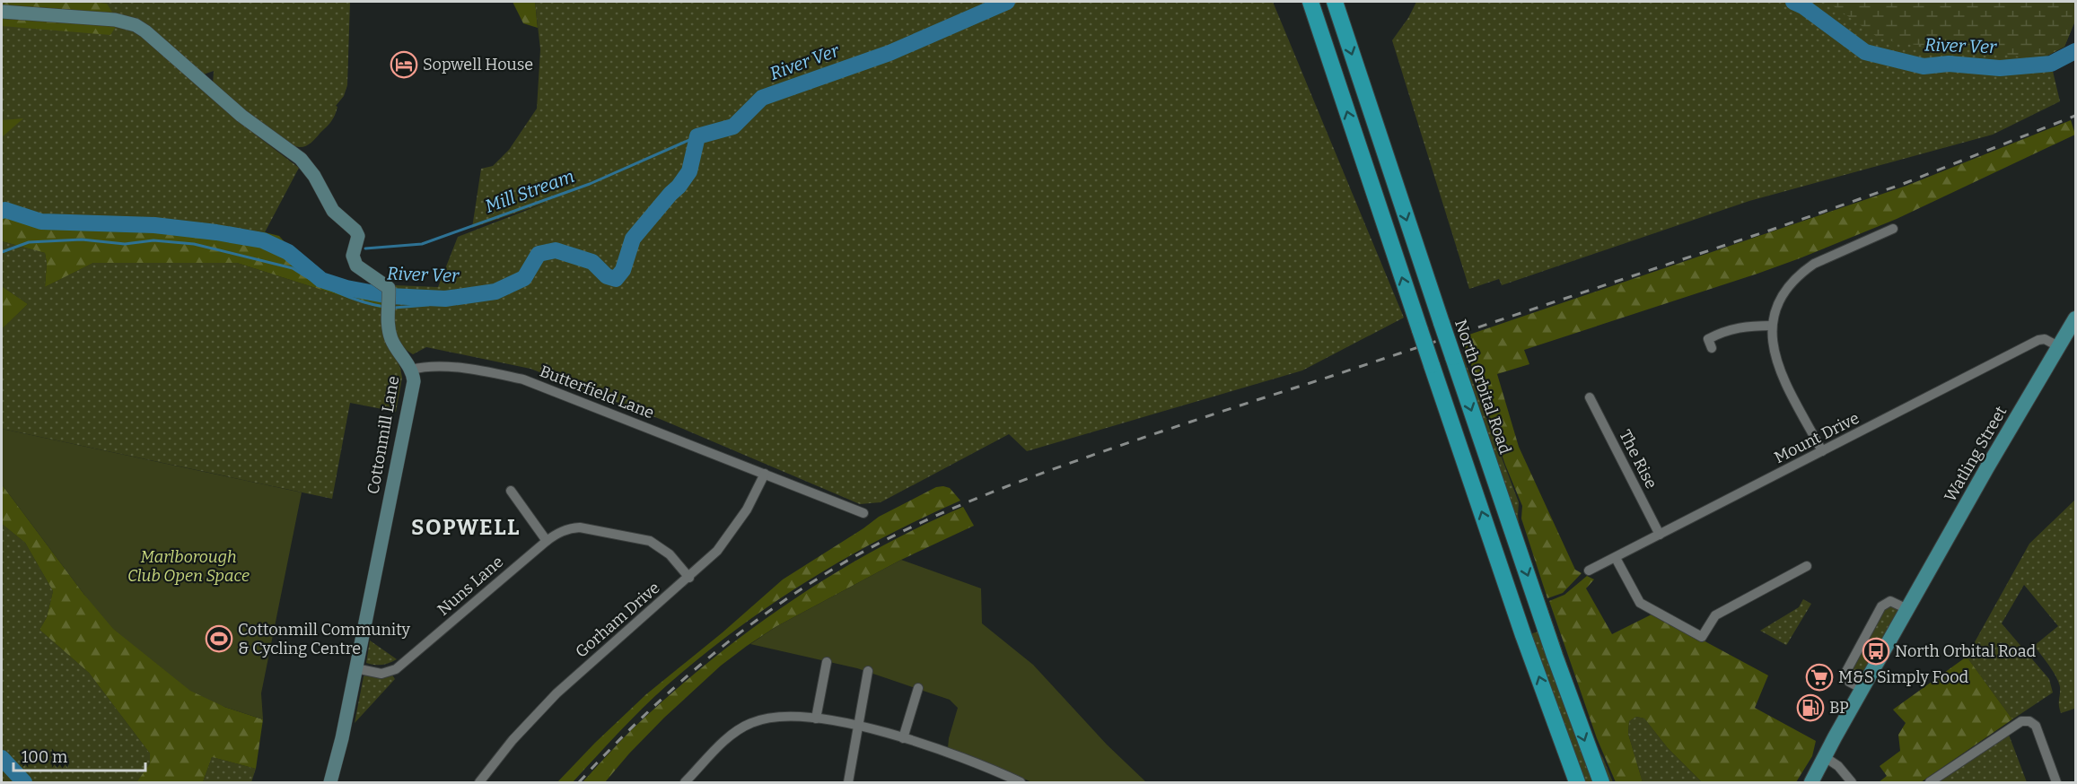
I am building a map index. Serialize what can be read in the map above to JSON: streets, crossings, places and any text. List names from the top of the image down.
{
  "streets": {
    "highway": ["North Orbital Road"],
    "main road": ["Watling Street"],
    "street": [
      "Butterfield Lane",
      "Cottonmill Lane",
      "Mount Drive",
      "The Rise",
      "Nuns Lane",
      "Gorham Drive"
    ]
  },
  "crossings": [
    ["Butterfield Lane", "Cottonmill Lane"],
    ["Butterfield Lane", "Gorham Drive"],
    ["Cottonmill Lane", "Nuns Lane"],
    ["Mount Drive", "Watling Street"],
    ["Mount Drive", "The Rise"],
    ["Nuns Lane", "Gorham Drive"]
  ],
  "districts": ["SOPWELL"],
  "water": ["River Ver", "Mill Stream"],
  "parks": ["Marlborough Club Open Space"],
  "places": {
    "hotel": ["Sopwell House"],
    "sports": ["Cottonmill Community & Cycling Centre"],
    "bus stop": ["North Orbital Road"],
    "supermarket": ["M&S Simply Food"],
    "fuel station": ["BP"]
  },
  "scale_bar": "100 m"
}
